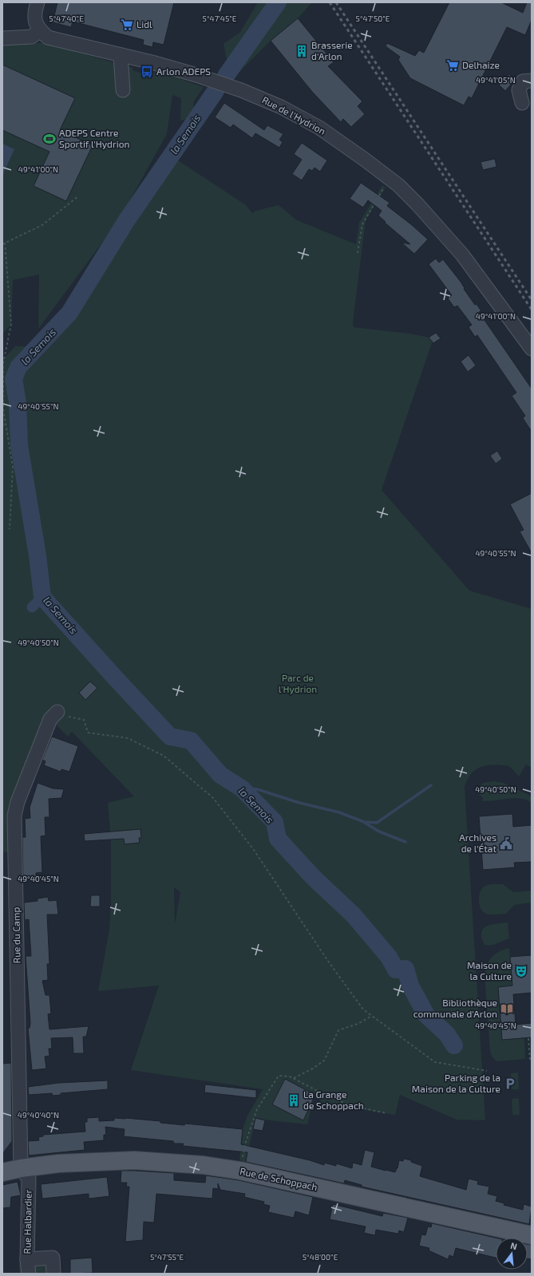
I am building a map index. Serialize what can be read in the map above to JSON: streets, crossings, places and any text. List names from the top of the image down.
{
  "streets": {
    "main road": ["Rue de Schoppach"],
    "street": ["Rue de l'Hydrion", "Rue du Camp", "Rue Halbardier"]
  },
  "crossings": [
    ["Rue du Camp", "Rue de Schoppach"],
    ["Rue du Camp", "Rue Halbardier"],
    ["Rue de Schoppach", "Rue Halbardier"]
  ],
  "water": ["la Semois"],
  "parks": ["Parc de l'Hydrion"],
  "places": {
    "supermarket": ["Lidl", "Delhaize"],
    "building": ["Brasserie d'Arlon", "La Grange de Schoppach"],
    "bus stop": ["Arlon ADEPS"],
    "sports": ["ADEPS Centre Sportif l'Hydrion"],
    "public building": ["Archives de l'État"],
    "theatre": ["Maison de la Culture"],
    "library": ["Bibliothèque communale d'Arlon"],
    "parking": ["Parking de la Maison de la Culture"]
  },
  "north": "top",
  "coordinates": [
    "5°47'40\"E",
    "5°47'45\"E",
    "5°47'50\"E",
    "49°41'05\"N",
    "49°41'00\"N",
    "49°40'55\"N",
    "49°40'50\"N",
    "49°40'45\"N",
    "49°40'40\"N",
    "5°47'55\"E",
    "5°48'00\"E"
  ]
}
